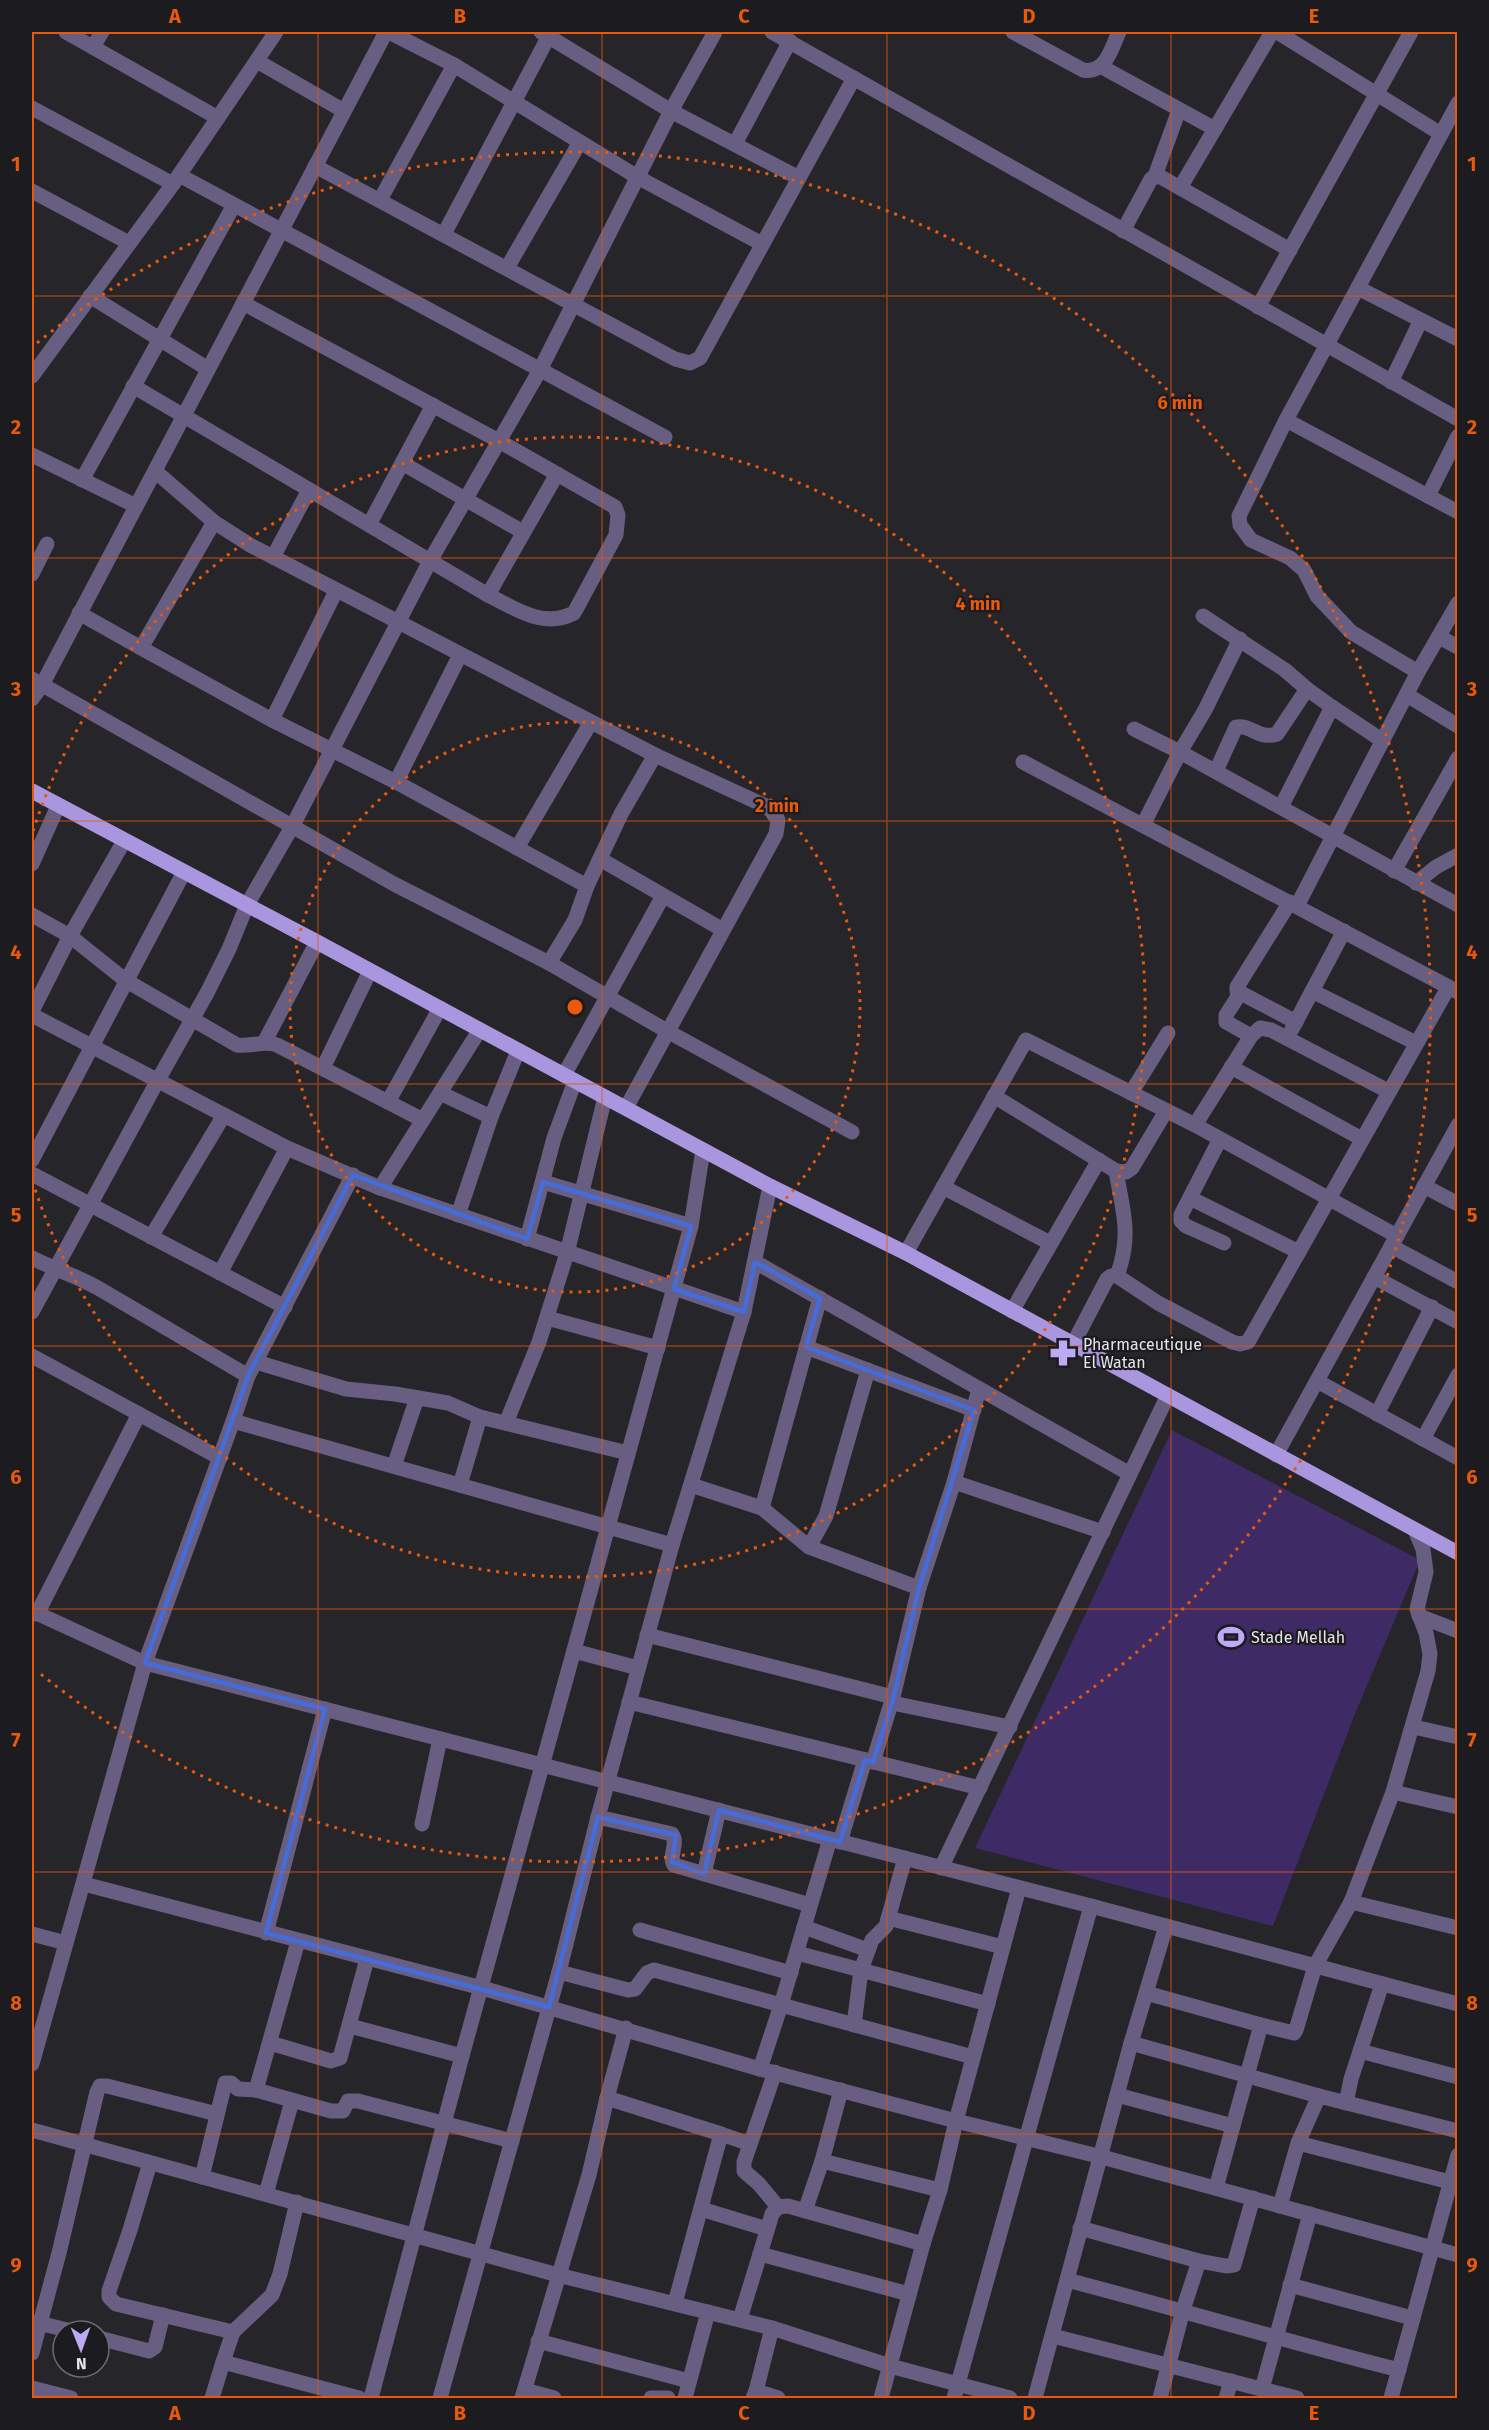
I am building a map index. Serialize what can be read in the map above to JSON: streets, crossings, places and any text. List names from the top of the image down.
{
  "places": {
    "pharmacy": ["Pharmaceutique El Watan"],
    "sports": ["Stade Mellah"]
  },
  "north": "bottom",
  "grid": {
    "columns": [
      "A",
      "B",
      "C",
      "D",
      "E"
    ],
    "rows": [
      "1",
      "2",
      "3",
      "4",
      "5",
      "6",
      "7",
      "8",
      "9"
    ]
  },
  "rings": ["6 min", "4 min", "2 min"]
}
